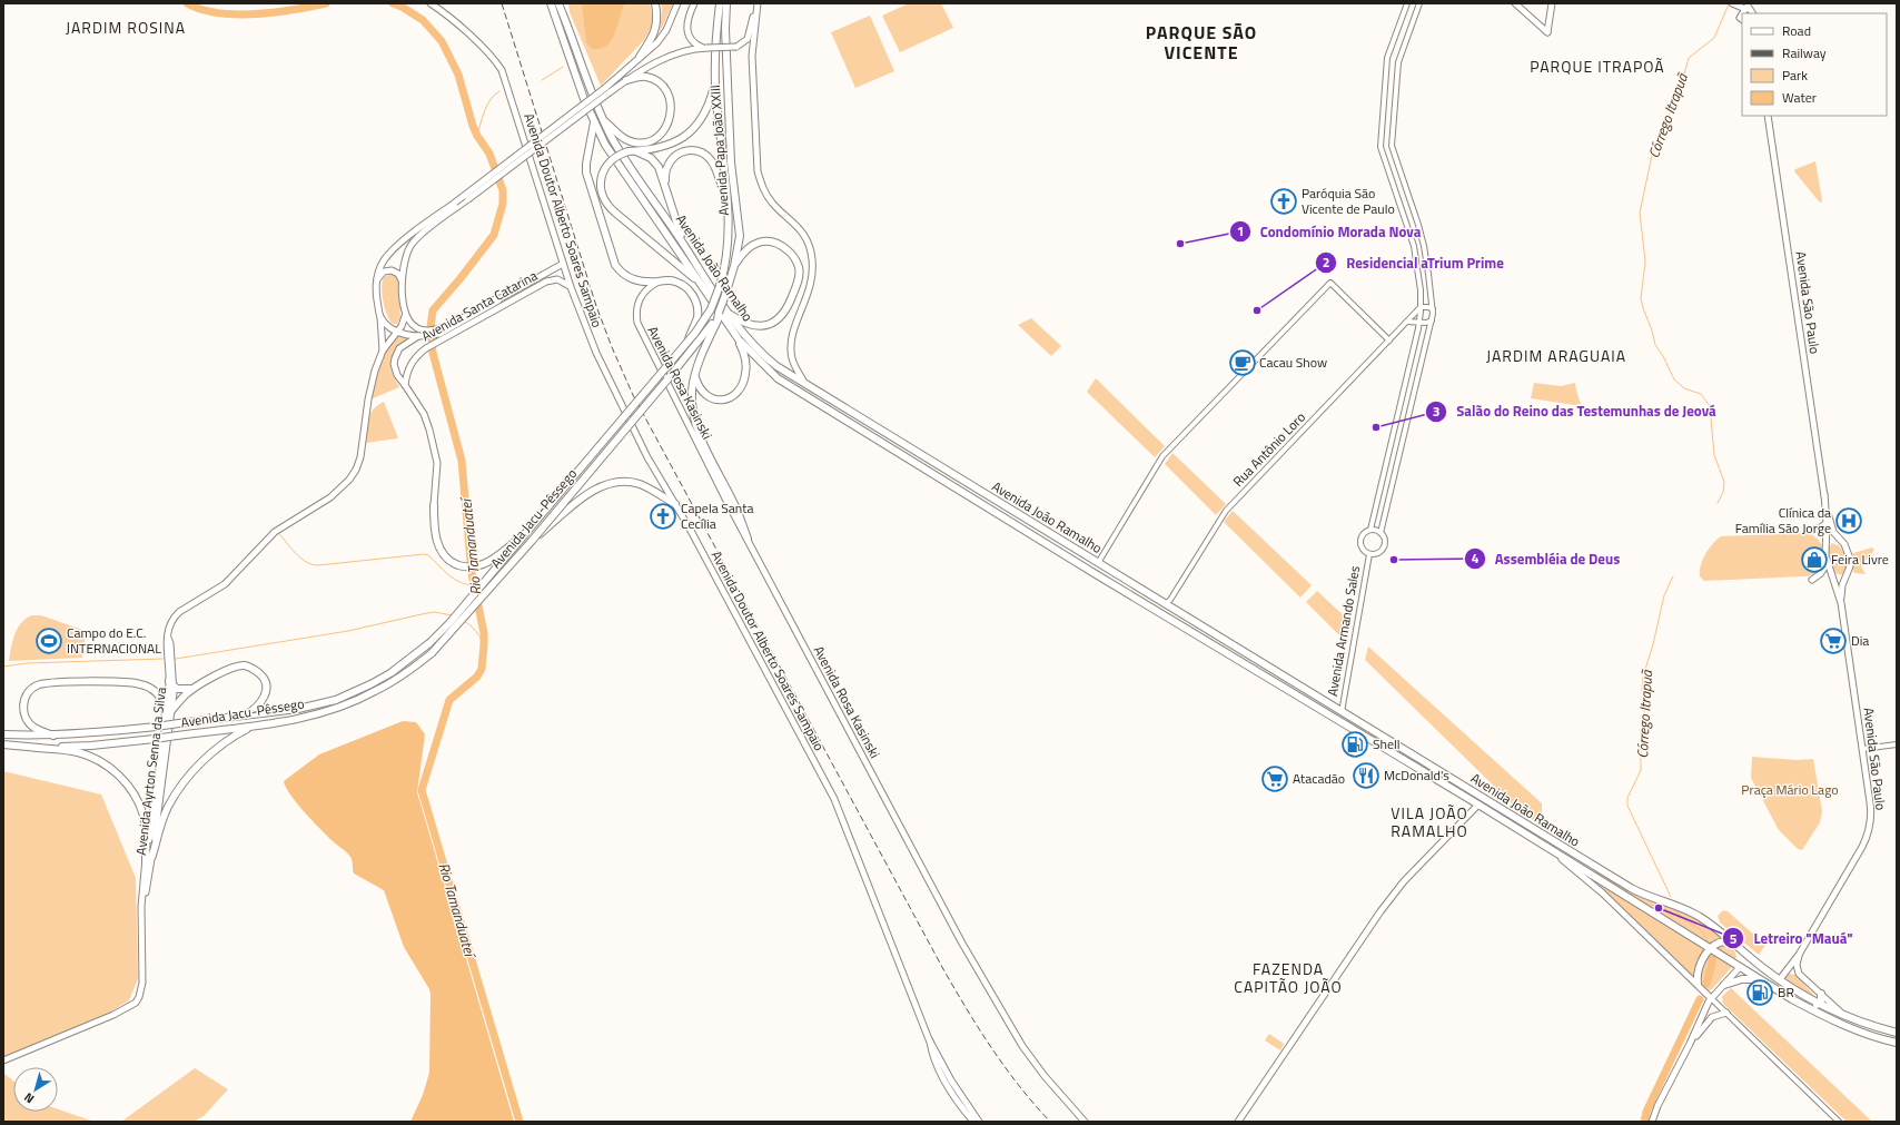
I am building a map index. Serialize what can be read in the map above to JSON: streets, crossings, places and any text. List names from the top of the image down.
{
  "streets": {
    "highway": ["Avenida Papa João XXIII", "Avenida João Ramalho", "Avenida Jacu-Pêssego"],
    "main road": [
      "Avenida Doutor Alberto Soares Sampaio",
      "Avenida São Paulo",
      "Avenida Santa Catarina",
      "Avenida Rosa Kasinski",
      "Avenida Ayrton Senna da Silva"
    ],
    "street": ["Rua Antônio Loro", "Avenida Armando Sales"]
  },
  "crossings": [
    ["Avenida Papa João XXIII", "Avenida João Ramalho"],
    ["Avenida Papa João XXIII", "Avenida Jacu-Pêssego"],
    ["Avenida Doutor Alberto Soares Sampaio", "Avenida Santa Catarina"],
    ["Avenida João Ramalho", "Avenida São Paulo"],
    ["Avenida João Ramalho", "Rua Antônio Loro"],
    ["Avenida João Ramalho", "Avenida Jacu-Pêssego"],
    ["Avenida João Ramalho", "Avenida Armando Sales"],
    ["Avenida Santa Catarina", "Avenida Ayrton Senna da Silva"]
  ],
  "districts": [
    "JARDIM ROSINA",
    "PARQUE SÃO VICENTE",
    "PARQUE ITRAPOÃ",
    "JARDIM ARAGUAIA",
    "VILA JOÃO RAMALHO",
    "FAZENDA CAPITÃO JOÃO"
  ],
  "water": ["Córrego Itrapuã", "Rio Tamanduateí"],
  "parks": ["Praça Mário Lago"],
  "places": {
    "church": ["Paróquia São Vicente de Paulo", "Capela Santa Cecília"],
    "other": [
      "Condomínio Morada Nova",
      "Residencial aTrium Prime",
      "Salão do Reino das Testemunhas de Jeová",
      "Assembléia de Deus",
      "Letreiro \"Mauá\""
    ],
    "cafe": ["Cacau Show"],
    "hospital": ["Clínica da Família São Jorge"],
    "shop": ["Feira Livre"],
    "sports": ["Campo do E.C. INTERNACIONAL"],
    "supermarket": ["Dia", "Atacadão"],
    "fuel station": ["Shell", "BR"],
    "restaurant": ["McDonald's"]
  },
  "legend": [
    "Road",
    "Railway",
    "Park",
    "Water"
  ],
  "north": "bottom left"
}
